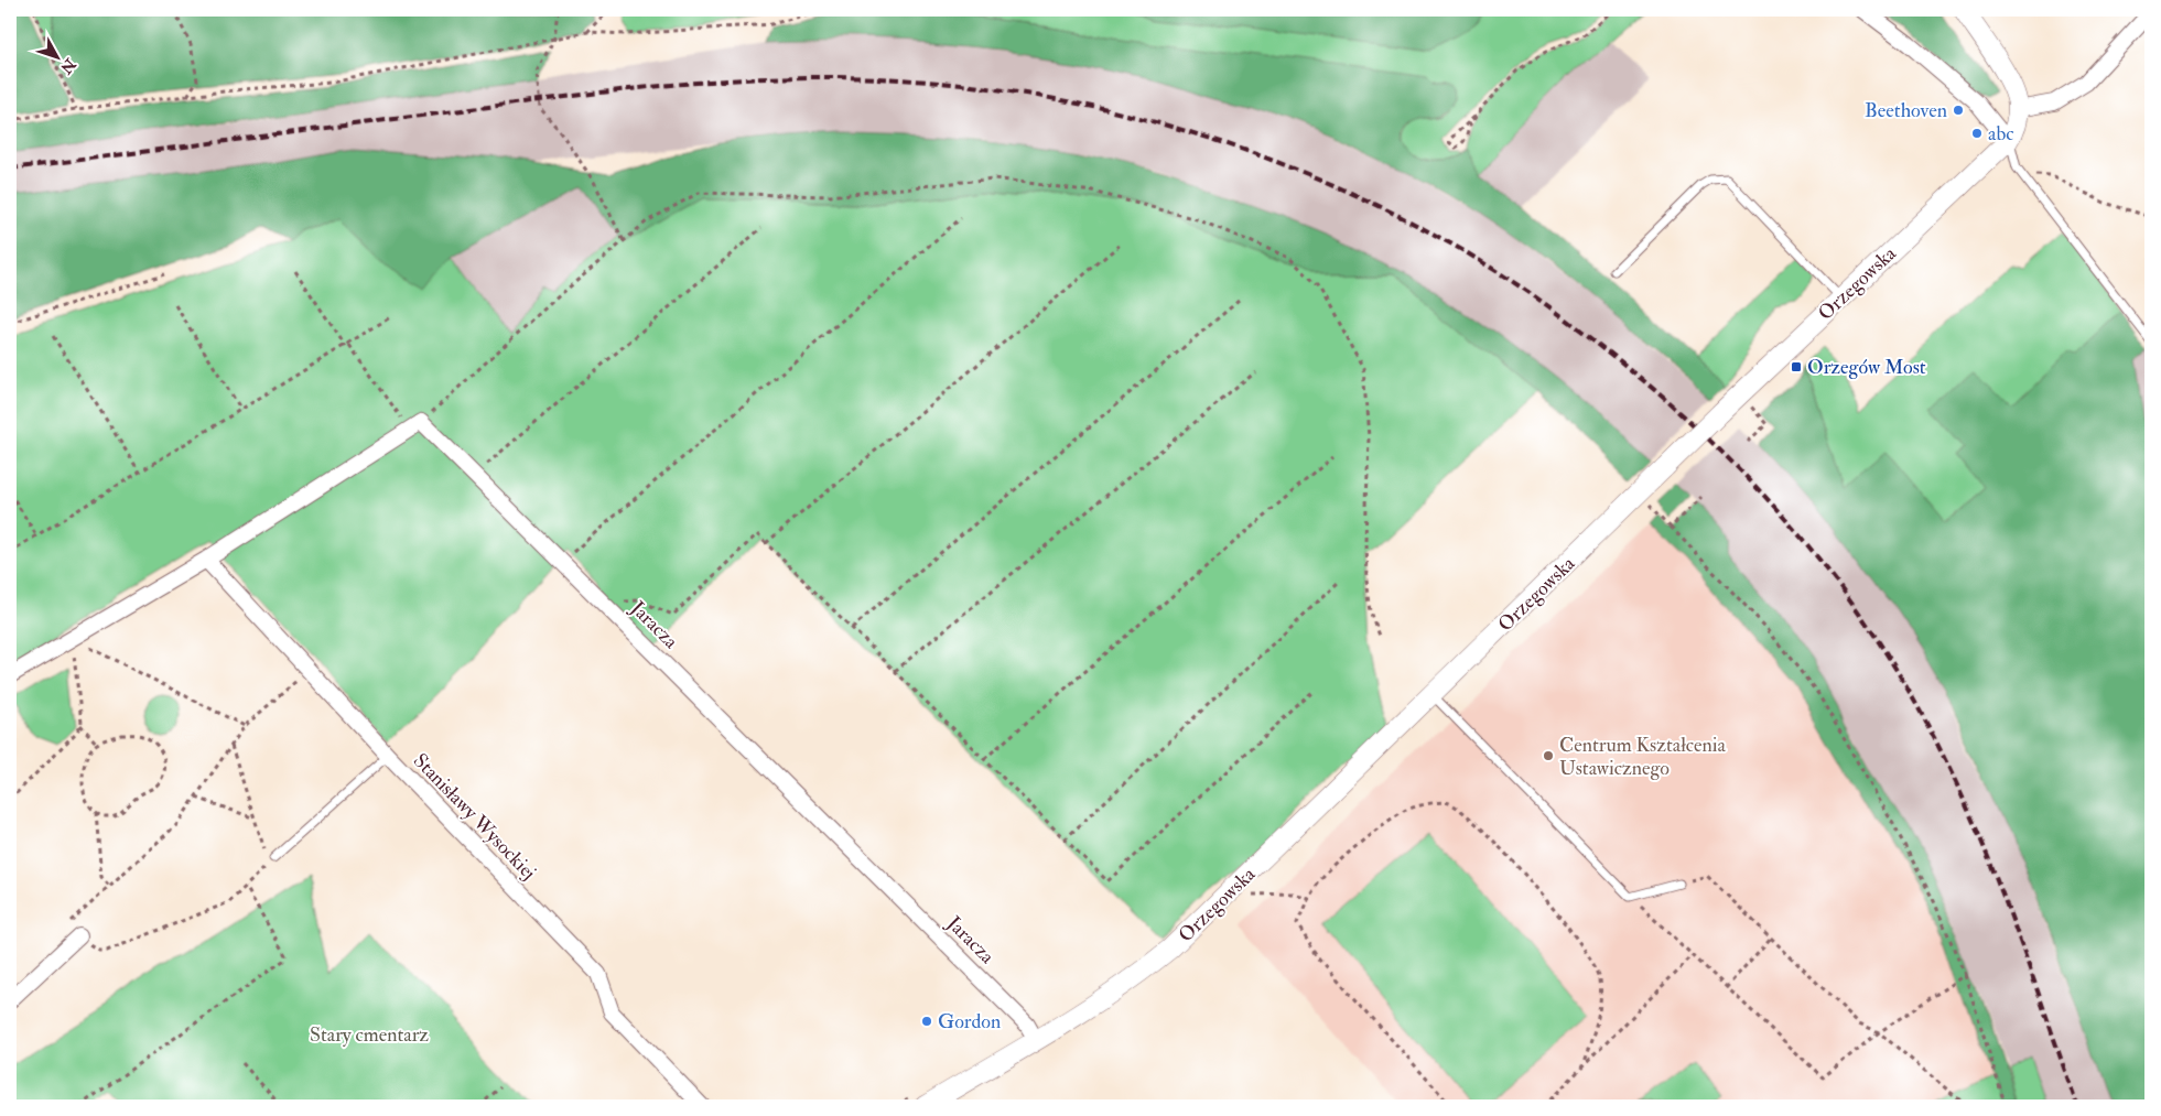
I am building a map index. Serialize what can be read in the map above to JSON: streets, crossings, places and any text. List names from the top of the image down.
{
  "streets": {
    "street": ["Orzegowska", "Jaracza", "Stanisławy Wysockiej"]
  },
  "crossings": [
    ["Orzegowska", "Jaracza"]
  ],
  "parks": ["Stary cmentarz"],
  "places": {
    "other": [
      "Beethoven",
      "abc",
      "Centrum Kształcenia Ustawicznego",
      "Gordon"
    ],
    "transit": ["Orzegów Most"]
  },
  "north": "bottom right"
}
